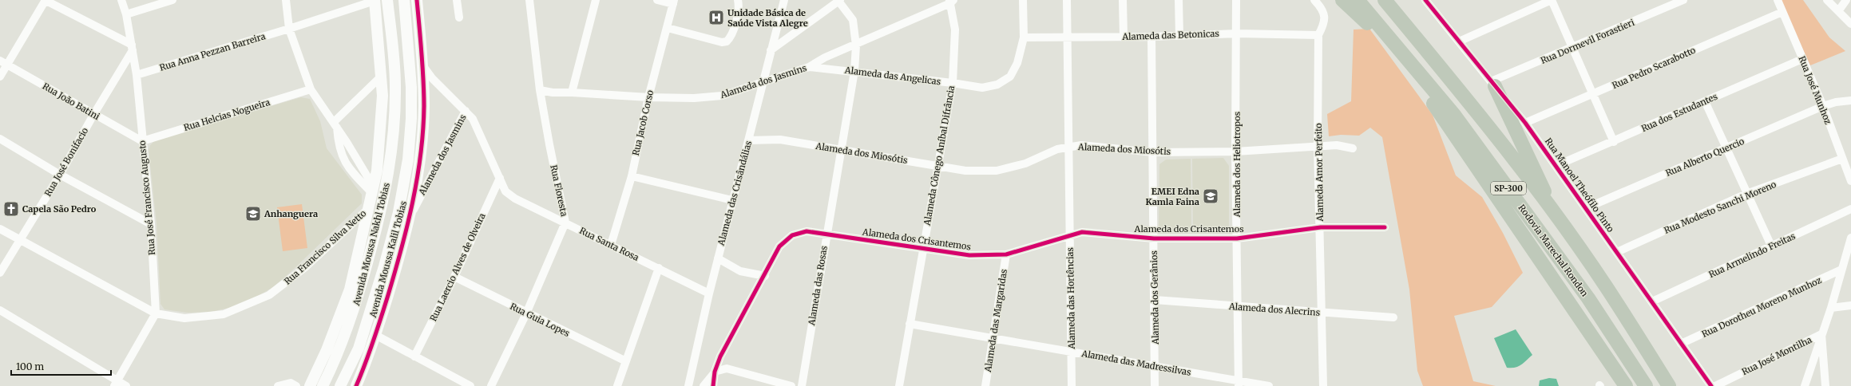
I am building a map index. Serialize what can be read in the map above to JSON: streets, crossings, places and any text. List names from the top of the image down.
{
  "streets": {
    "highway": ["SP-300", "Rodovia Marechal Rondon"],
    "main road": ["Avenida Moussa Nakhl Tobias", "Avenida Moussa Kalil Tobias"],
    "street": [
      "Alameda das Betonicas",
      "Rua Dormevil Forastieri",
      "Rua Anna Pezzan Barreira",
      "Rua Pedro Scarabotto",
      "Alameda das Angelicas",
      "Alameda dos Jasmins",
      "Rua José Munhoz",
      "Rua João Batini",
      "Rua dos Estudantes",
      "Rua Helcias Nogueira",
      "Rua Jacob Corso",
      "Alameda dos Miosótis",
      "Alameda Cônego Aníbal Difrância",
      "Rua Alberto Quercio",
      "Rua José Bonifacio",
      "Alameda dos Heliotropos",
      "Alameda Amor Perfeito",
      "Rua Manoel Theófilo Pinto",
      "Rua Floresta",
      "Alameda das Crisândálias",
      "Rua José Francisco Augusto",
      "Rua Modesto Sanchi Moreno",
      "Alameda dos Crisantemos",
      "Rua Santa Rosa",
      "Rua Francisco Silva Netto",
      "Rua Armelindo Freitas",
      "Rua Laercio Alves de Olveira",
      "Alameda das Rosas",
      "Alameda dos Gerânios",
      "Alameda das Hortências",
      "Rua Dorotheu Moreno Munhoz",
      "Alameda dos Alecrins",
      "Rua Guia Lopes",
      "Alameda das Margaridas",
      "Rua José Montilha",
      "Alameda das Madressilvas"
    ]
  },
  "crossings": [
    ["Alameda das Betonicas", "Alameda das Angelicas"],
    ["Alameda das Betonicas", "Alameda dos Heliotropos"],
    ["Alameda das Betonicas", "Alameda Amor Perfeito"],
    ["Alameda das Betonicas", "Alameda dos Gerânios"],
    ["Alameda das Betonicas", "Alameda das Hortências"],
    ["Rua Dormevil Forastieri", "Rua Manoel Theófilo Pinto"],
    ["Rua Dormevil Forastieri", "SP-300"],
    ["Rua Anna Pezzan Barreira", "Rua José Francisco Augusto"],
    ["Rua Pedro Scarabotto", "Rua José Munhoz"],
    ["Rua Pedro Scarabotto", "Rua Manoel Theófilo Pinto"],
    ["Alameda das Angelicas", "Alameda dos Jasmins"],
    ["Alameda das Angelicas", "Alameda Cônego Aníbal Difrância"],
    ["Alameda das Angelicas", "Alameda das Rosas"],
    ["Alameda dos Jasmins", "Rua Jacob Corso"],
    ["Alameda dos Jasmins", "Alameda Cônego Aníbal Difrância"],
    ["Alameda dos Jasmins", "Rua Floresta"],
    ["Alameda dos Jasmins", "Alameda das Crisândálias"],
    ["Alameda dos Jasmins", "Rua Santa Rosa"],
    ["Alameda dos Jasmins", "Avenida Moussa Kalil Tobias"],
    ["Alameda dos Jasmins", "Alameda das Rosas"],
    ["Rua José Munhoz", "Rua dos Estudantes"],
    ["Rua José Munhoz", "Rua Alberto Quercio"],
    ["Rua José Munhoz", "Rua Modesto Sanchi Moreno"],
    ["Rua João Batini", "Rua Helcias Nogueira"],
    ["Rua João Batini", "Rua José Bonifacio"],
    ["Rua João Batini", "Rua José Francisco Augusto"],
    ["Rua dos Estudantes", "Rua Manoel Theófilo Pinto"],
    ["Rua Helcias Nogueira", "Rua José Francisco Augusto"],
    ["Rua Jacob Corso", "Rua Santa Rosa"],
    ["Alameda dos Miosótis", "Alameda Cônego Aníbal Difrância"],
    ["Alameda dos Miosótis", "Alameda dos Heliotropos"],
    ["Alameda dos Miosótis", "Alameda Amor Perfeito"],
    ["Alameda dos Miosótis", "Alameda das Crisândálias"],
    ["Alameda dos Miosótis", "Alameda das Rosas"],
    ["Alameda dos Miosótis", "Alameda dos Gerânios"],
    ["Alameda dos Miosótis", "Alameda das Hortências"],
    ["Alameda Cônego Aníbal Difrância", "Alameda dos Crisantemos"],
    ["Alameda Cônego Aníbal Difrância", "Alameda das Madressilvas"],
    ["Rua Alberto Quercio", "Rua Manoel Theófilo Pinto"],
    ["Rua José Bonifacio", "Rua José Francisco Augusto"],
    ["Rua José Bonifacio", "Rua Francisco Silva Netto"],
    ["Alameda dos Heliotropos", "Alameda dos Crisantemos"],
    ["Alameda dos Heliotropos", "Alameda dos Alecrins"],
    ["Alameda dos Heliotropos", "Alameda das Madressilvas"],
    ["Alameda Amor Perfeito", "Alameda dos Crisantemos"],
    ["Alameda Amor Perfeito", "Alameda dos Alecrins"],
    ["Rua Manoel Theófilo Pinto", "SP-300"],
    ["Rua Manoel Theófilo Pinto", "Rua Modesto Sanchi Moreno"],
    ["Rua Manoel Theófilo Pinto", "Rua Armelindo Freitas"],
    ["Rua Manoel Theófilo Pinto", "Rua Dorotheu Moreno Munhoz"],
    ["Rua Floresta", "Rua Santa Rosa"],
    ["Rua Floresta", "Rua Guia Lopes"],
    ["Alameda das Crisândálias", "Rua Santa Rosa"],
    ["Rua José Francisco Augusto", "Rua Francisco Silva Netto"],
    ["Alameda dos Crisantemos", "Alameda das Rosas"],
    ["Alameda dos Crisantemos", "Alameda dos Gerânios"],
    ["Alameda dos Crisantemos", "Alameda das Hortências"],
    ["Alameda dos Crisantemos", "Alameda das Margaridas"],
    ["Rua Santa Rosa", "Avenida Moussa Kalil Tobias"],
    ["Rua Santa Rosa", "Rua Laercio Alves de Olveira"],
    ["Rua Laercio Alves de Olveira", "Rua Guia Lopes"],
    ["Alameda dos Gerânios", "Alameda dos Alecrins"],
    ["Alameda dos Gerânios", "Alameda das Madressilvas"],
    ["Alameda das Hortências", "Alameda das Madressilvas"],
    ["Alameda das Margaridas", "Alameda das Madressilvas"]
  ],
  "places": {
    "hospital": ["Unidade Básica de Saúde Vista Alegre"],
    "school or university": ["EMEI Edna Kamla Faina", "Anhanguera"],
    "church": ["Capela São Pedro"]
  },
  "scale_bar": "100 m"
}
